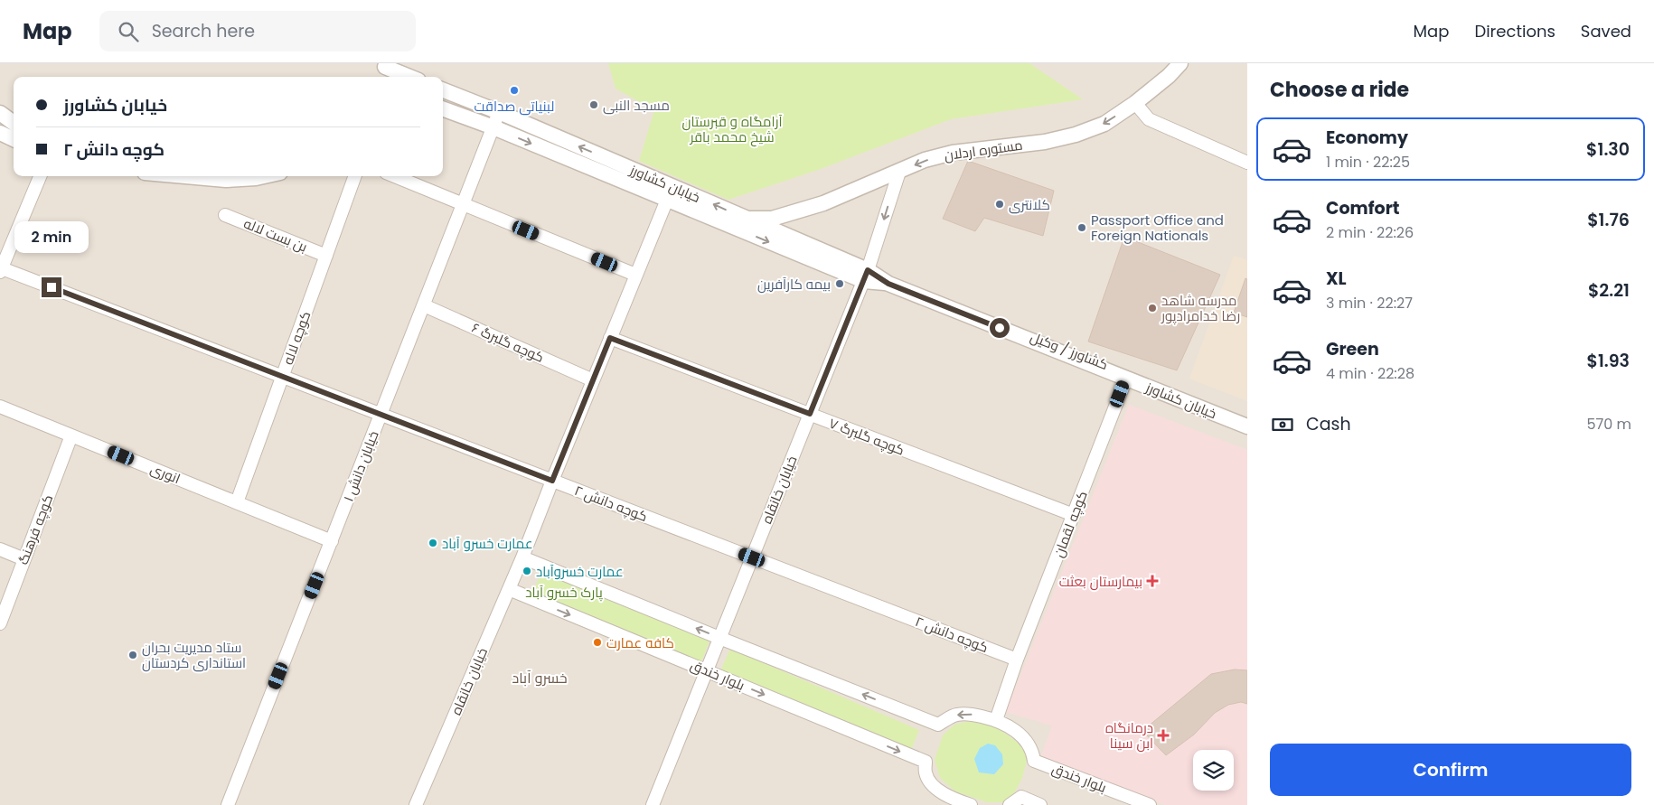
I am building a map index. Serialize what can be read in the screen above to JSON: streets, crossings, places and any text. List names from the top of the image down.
{
  "streets": {
    "street": [
      "مستوره اردلان",
      "خیابان کشاورز",
      "بن بست لاله",
      "کوچه لاله",
      "کوچه گلبرگ ۶",
      "کشاورز / وکیل",
      "کوچه گلبرگ ۷",
      "خیابان دانش ۱",
      "انوری",
      "خیابان خانقاه",
      "کوچه دانش ۲",
      "کوچه لقمان",
      "کوچه فرهنگ",
      "بلوار خندق"
    ]
  },
  "crossings": [
    ["مستوره اردلان", "خیابان کشاورز"],
    ["مستوره اردلان", "کشاورز / وکیل"],
    ["مستوره اردلان", "خیابان خانقاه"],
    ["خیابان کشاورز", "کشاورز / وکیل"],
    ["خیابان کشاورز", "خیابان دانش ۱"],
    ["خیابان کشاورز", "خیابان خانقاه"],
    ["خیابان کشاورز", "کوچه لقمان"],
    ["بن بست لاله", "کوچه لاله"],
    ["کوچه لاله", "انوری"],
    ["کوچه لاله", "کوچه دانش ۲"],
    ["کوچه گلبرگ ۶", "خیابان دانش ۱"],
    ["کوچه گلبرگ ۶", "خیابان خانقاه"],
    ["کشاورز / وکیل", "خیابان خانقاه"],
    ["کوچه گلبرگ ۷", "خیابان خانقاه"],
    ["کوچه گلبرگ ۷", "کوچه لقمان"],
    ["خیابان دانش ۱", "انوری"],
    ["خیابان دانش ۱", "کوچه دانش ۲"],
    ["انوری", "کوچه فرهنگ"],
    ["خیابان خانقاه", "کوچه دانش ۲"],
    ["خیابان خانقاه", "بلوار خندق"],
    ["کوچه دانش ۲", "کوچه لقمان"],
    ["کوچه لقمان", "بلوار خندق"]
  ],
  "one_way": ["مستوره اردلان"],
  "districts": ["خسرو آباد"],
  "parks": ["آرامگاه و قبرستان شیخ محمد باقر", "پارک خسرو آباد"],
  "places": {
    "other": [
      "لبنیاتی ‌صداقت",
      "مسجد النبی",
      "کلانتری",
      "Passport Office and Foreign Nationals",
      "بیمه کارآفرین",
      "مدرسه شاهد رضا خدامرادپور",
      "عمارت خسرو آباد",
      "عمارت خسروآباد",
      "کافه عمارت",
      "ستاد مدیریت بحران استانداری کردستان"
    ],
    "health": ["بیمارستان بعثت", "درمانگاه ابن سینا"]
  },
  "page": {
    "header": "Map",
    "search": "Search here",
    "nav": ["Map", "Directions", "Saved"],
    "heading": "Choose a ride",
    "banner": ["خیابان کشاورز", "کوچه دانش ۲"],
    "list": [
      {
        "name": "Economy",
        "note": "1 min · 22:25",
        "value": "$1.30"
      },
      {
        "name": "Comfort",
        "note": "2 min · 22:26",
        "value": "$1.76"
      },
      {
        "name": "XL",
        "note": "3 min · 22:27",
        "value": "$2.21"
      },
      {
        "name": "Green",
        "note": "4 min · 22:28",
        "value": "$1.93"
      }
    ],
    "bubble": "2 min",
    "pay": ["Cash", "570 m"],
    "buttons": "Confirm"
  }
}
